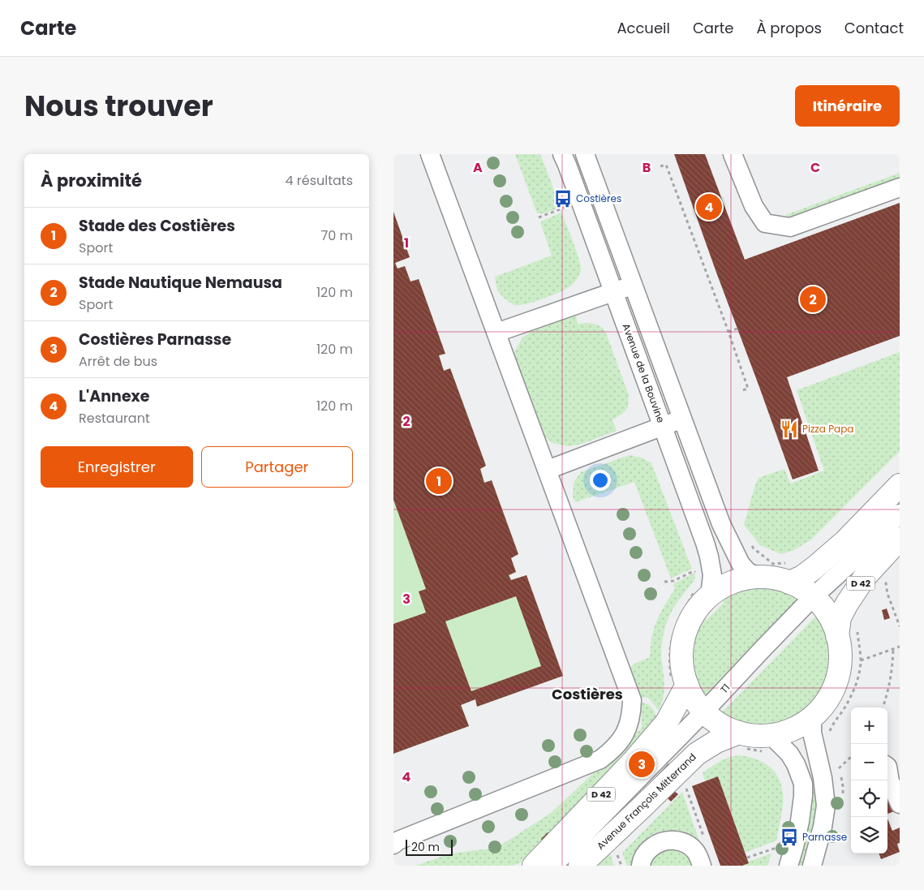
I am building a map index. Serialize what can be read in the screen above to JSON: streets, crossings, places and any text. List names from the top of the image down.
{
  "streets": {
    "main road": ["D 42", "Avenue François Mitterrand"],
    "street": ["Avenue de la Bouvine", "T1"]
  },
  "districts": ["Costières"],
  "places": {
    "bus stop": ["Costières", "Parnasse"],
    "restaurant": ["Pizza Papa"]
  },
  "scale_bar": "20 m",
  "page": {
    "header": "Carte",
    "nav": [
      "Accueil",
      "Carte",
      "À propos",
      "Contact"
    ],
    "title": "Nous trouver",
    "buttons": [
      "Itinéraire",
      ["Enregistrer", "Partager"]
    ],
    "heading": ["À proximité", "4 résultats"],
    "pins": [
      "4",
      "2",
      "1",
      "3"
    ],
    "list": [
      {
        "mark": "1",
        "name": "Stade des Costières",
        "note": "Sport",
        "value": "70 m"
      },
      {
        "mark": "2",
        "name": "Stade Nautique Nemausa",
        "note": "Sport",
        "value": "120 m"
      },
      {
        "mark": "3",
        "name": "Costières Parnasse",
        "note": "Arrêt de bus",
        "value": "120 m"
      },
      {
        "mark": "4",
        "name": "L'Annexe",
        "note": "Restaurant",
        "value": "120 m"
      }
    ],
    "map_buttons": ["+", "−"],
    "scale": "20 m"
  },
  "grid": {
    "columns": ["A", "B", "C"],
    "rows": [
      "1",
      "2",
      "3",
      "4"
    ]
  }
}
